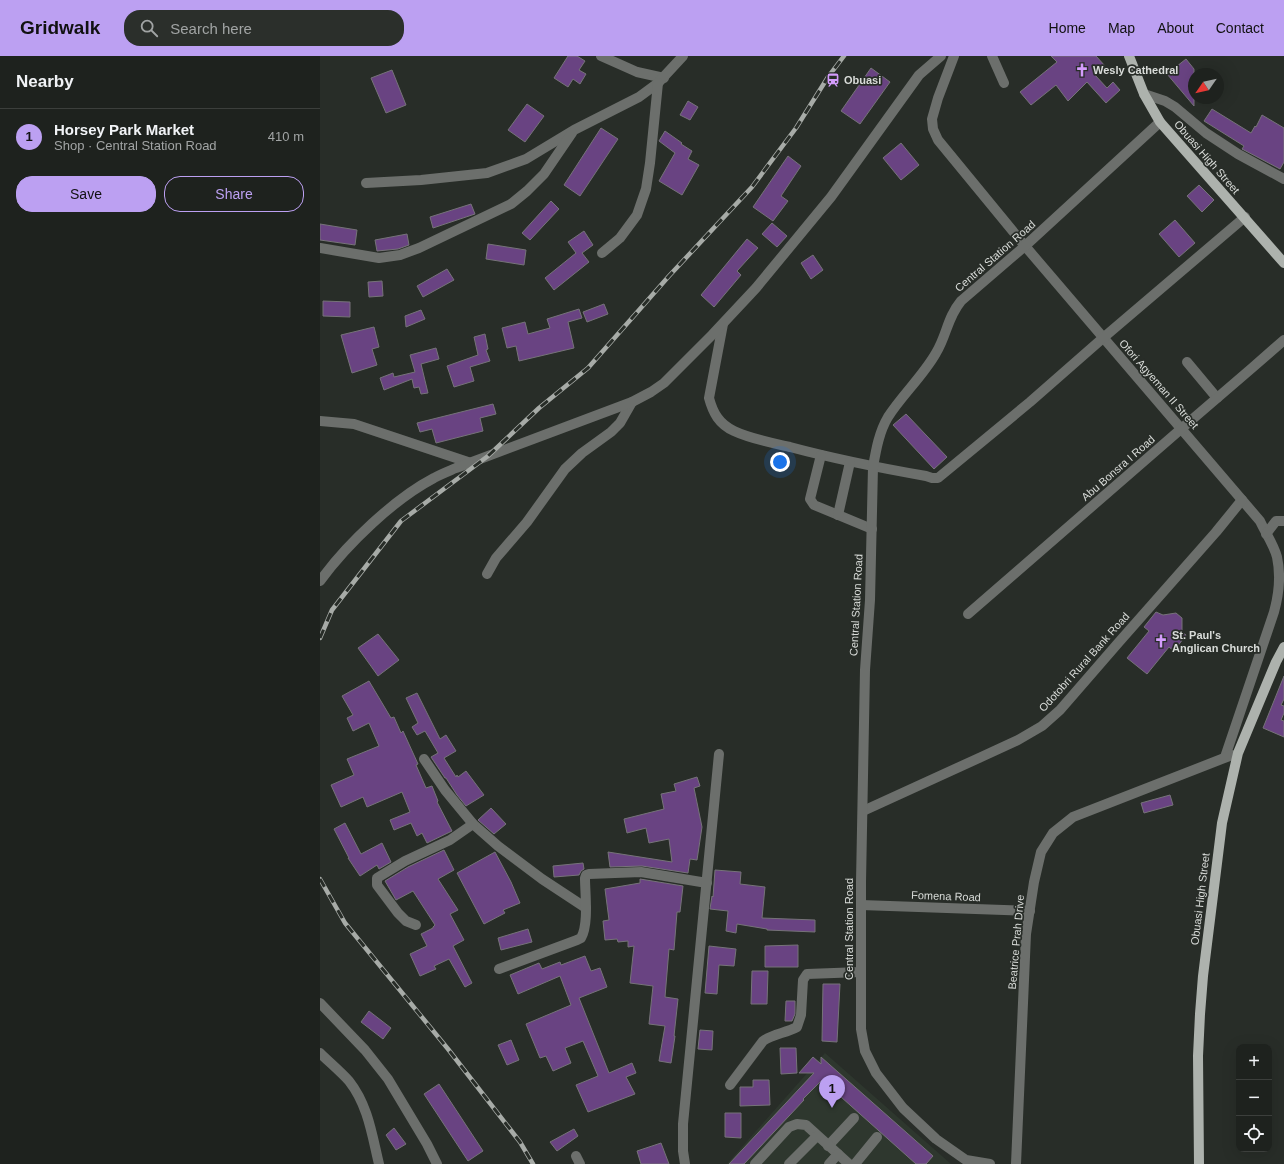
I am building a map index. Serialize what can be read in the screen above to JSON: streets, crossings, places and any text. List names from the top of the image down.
{
  "streets": {
    "main road": ["Obuasi High Street"],
    "street": [
      "Central Station Road",
      "Ofori Agyeman II Street",
      "Abu Bonsra I Road",
      "Odotobri Rural Bank Road",
      "Fomena Road",
      "Beatrice Prah Drive"
    ]
  },
  "crossings": [
    ["Obuasi High Street", "Central Station Road"],
    ["Obuasi High Street", "Beatrice Prah Drive"],
    ["Central Station Road", "Ofori Agyeman II Street"],
    ["Central Station Road", "Odotobri Rural Bank Road"],
    ["Central Station Road", "Fomena Road"],
    ["Ofori Agyeman II Street", "Abu Bonsra I Road"],
    ["Ofori Agyeman II Street", "Odotobri Rural Bank Road"],
    ["Ofori Agyeman II Street", "Beatrice Prah Drive"],
    ["Fomena Road", "Beatrice Prah Drive"]
  ],
  "places": {
    "church": ["Wesly Cathedral", "St. Paul's Anglican Church"],
    "station": ["Obuasi"]
  },
  "north": "bottom left",
  "page": {
    "header": "Gridwalk",
    "search": "Search here",
    "nav": [
      "Home",
      "Map",
      "About",
      "Contact"
    ],
    "heading": "Nearby",
    "list": [
      {
        "mark": "1",
        "name": "Horsey Park Market",
        "note": "Shop · Central Station Road",
        "value": "410 m"
      }
    ],
    "buttons": ["Save", "Share"],
    "map_buttons": ["+", "−"],
    "pins": "1"
  }
}
